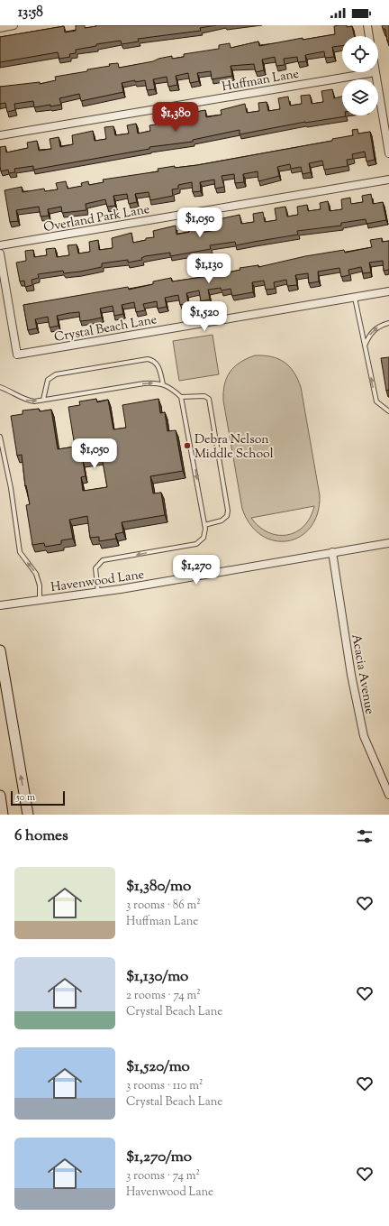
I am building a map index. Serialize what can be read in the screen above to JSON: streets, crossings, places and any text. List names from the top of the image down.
{
  "streets": {
    "street": [
      "Huffman Lane",
      "Overland Park Lane",
      "Crystal Beach Lane",
      "Havenwood Lane",
      "Acacia Avenue"
    ]
  },
  "crossings": [
    ["Havenwood Lane", "Acacia Avenue"]
  ],
  "places": ["Debra Nelson Middle School"],
  "scale_bar": "50 m",
  "page": {
    "status": "13:58",
    "price": [
      "$1,380",
      "$1,050",
      "$1,130",
      "$1,520",
      "$1,050",
      "$1,270"
    ],
    "scale": "50 m",
    "heading": "6 homes",
    "list": [
      {
        "name": "$1,380/mo",
        "note": "3 rooms · 86 m² · Huffman Lane"
      },
      {
        "name": "$1,130/mo",
        "note": "2 rooms · 74 m² · Crystal Beach Lane"
      },
      {
        "name": "$1,520/mo",
        "note": "3 rooms · 110 m² · Crystal Beach Lane"
      },
      {
        "name": "$1,270/mo",
        "note": "3 rooms · 74 m² · Havenwood Lane"
      }
    ]
  }
}
